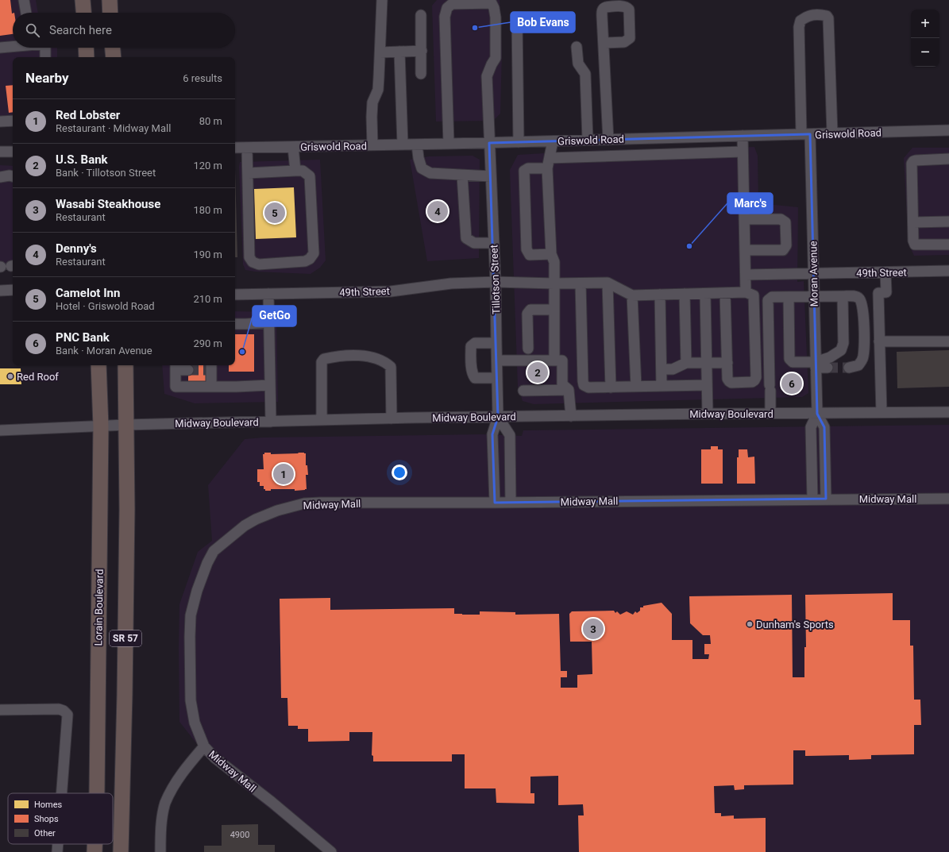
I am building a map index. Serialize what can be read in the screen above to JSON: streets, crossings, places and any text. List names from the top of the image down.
{
  "streets": {
    "highway": ["Lorain Boulevard", "SR 57"],
    "street": [
      "Griswold Road",
      "49th Street",
      "Moran Avenue",
      "Tillotson Street",
      "Midway Boulevard",
      "Midway Mall"
    ]
  },
  "crossings": [
    ["Griswold Road", "Moran Avenue"],
    ["Griswold Road", "Tillotson Street"],
    ["49th Street", "Moran Avenue"],
    ["49th Street", "Tillotson Street"],
    ["Moran Avenue", "Midway Boulevard"],
    ["Moran Avenue", "Midway Mall"],
    ["Tillotson Street", "Midway Boulevard"],
    ["Tillotson Street", "Midway Mall"],
    ["Midway Boulevard", "Lorain Boulevard"],
    ["Midway Boulevard", "SR 57"]
  ],
  "places": [
    "Bob Evans",
    "Marc's",
    "GetGo",
    "Red Roof",
    "Dunham's Sports"
  ],
  "house_numbers": ["4900"],
  "legend": ["Homes", "Shops", "Other"],
  "page": {
    "map_buttons": ["+", "−"],
    "search": "Search here",
    "heading": ["Nearby", "6 results"],
    "list": [
      {
        "mark": "1",
        "name": "Red Lobster",
        "note": "Restaurant · Midway Mall",
        "value": "80 m"
      },
      {
        "mark": "2",
        "name": "U.S. Bank",
        "note": "Bank · Tillotson Street",
        "value": "120 m"
      },
      {
        "mark": "3",
        "name": "Wasabi Steakhouse",
        "note": "Restaurant",
        "value": "180 m"
      },
      {
        "mark": "4",
        "name": "Denny's",
        "note": "Restaurant",
        "value": "190 m"
      },
      {
        "mark": "5",
        "name": "Camelot Inn",
        "note": "Hotel · Griswold Road",
        "value": "210 m"
      },
      {
        "mark": "6",
        "name": "PNC Bank",
        "note": "Bank · Moran Avenue",
        "value": "290 m"
      }
    ],
    "pins": [
      "4",
      "5",
      "2",
      "6",
      "1",
      "3"
    ]
  }
}
